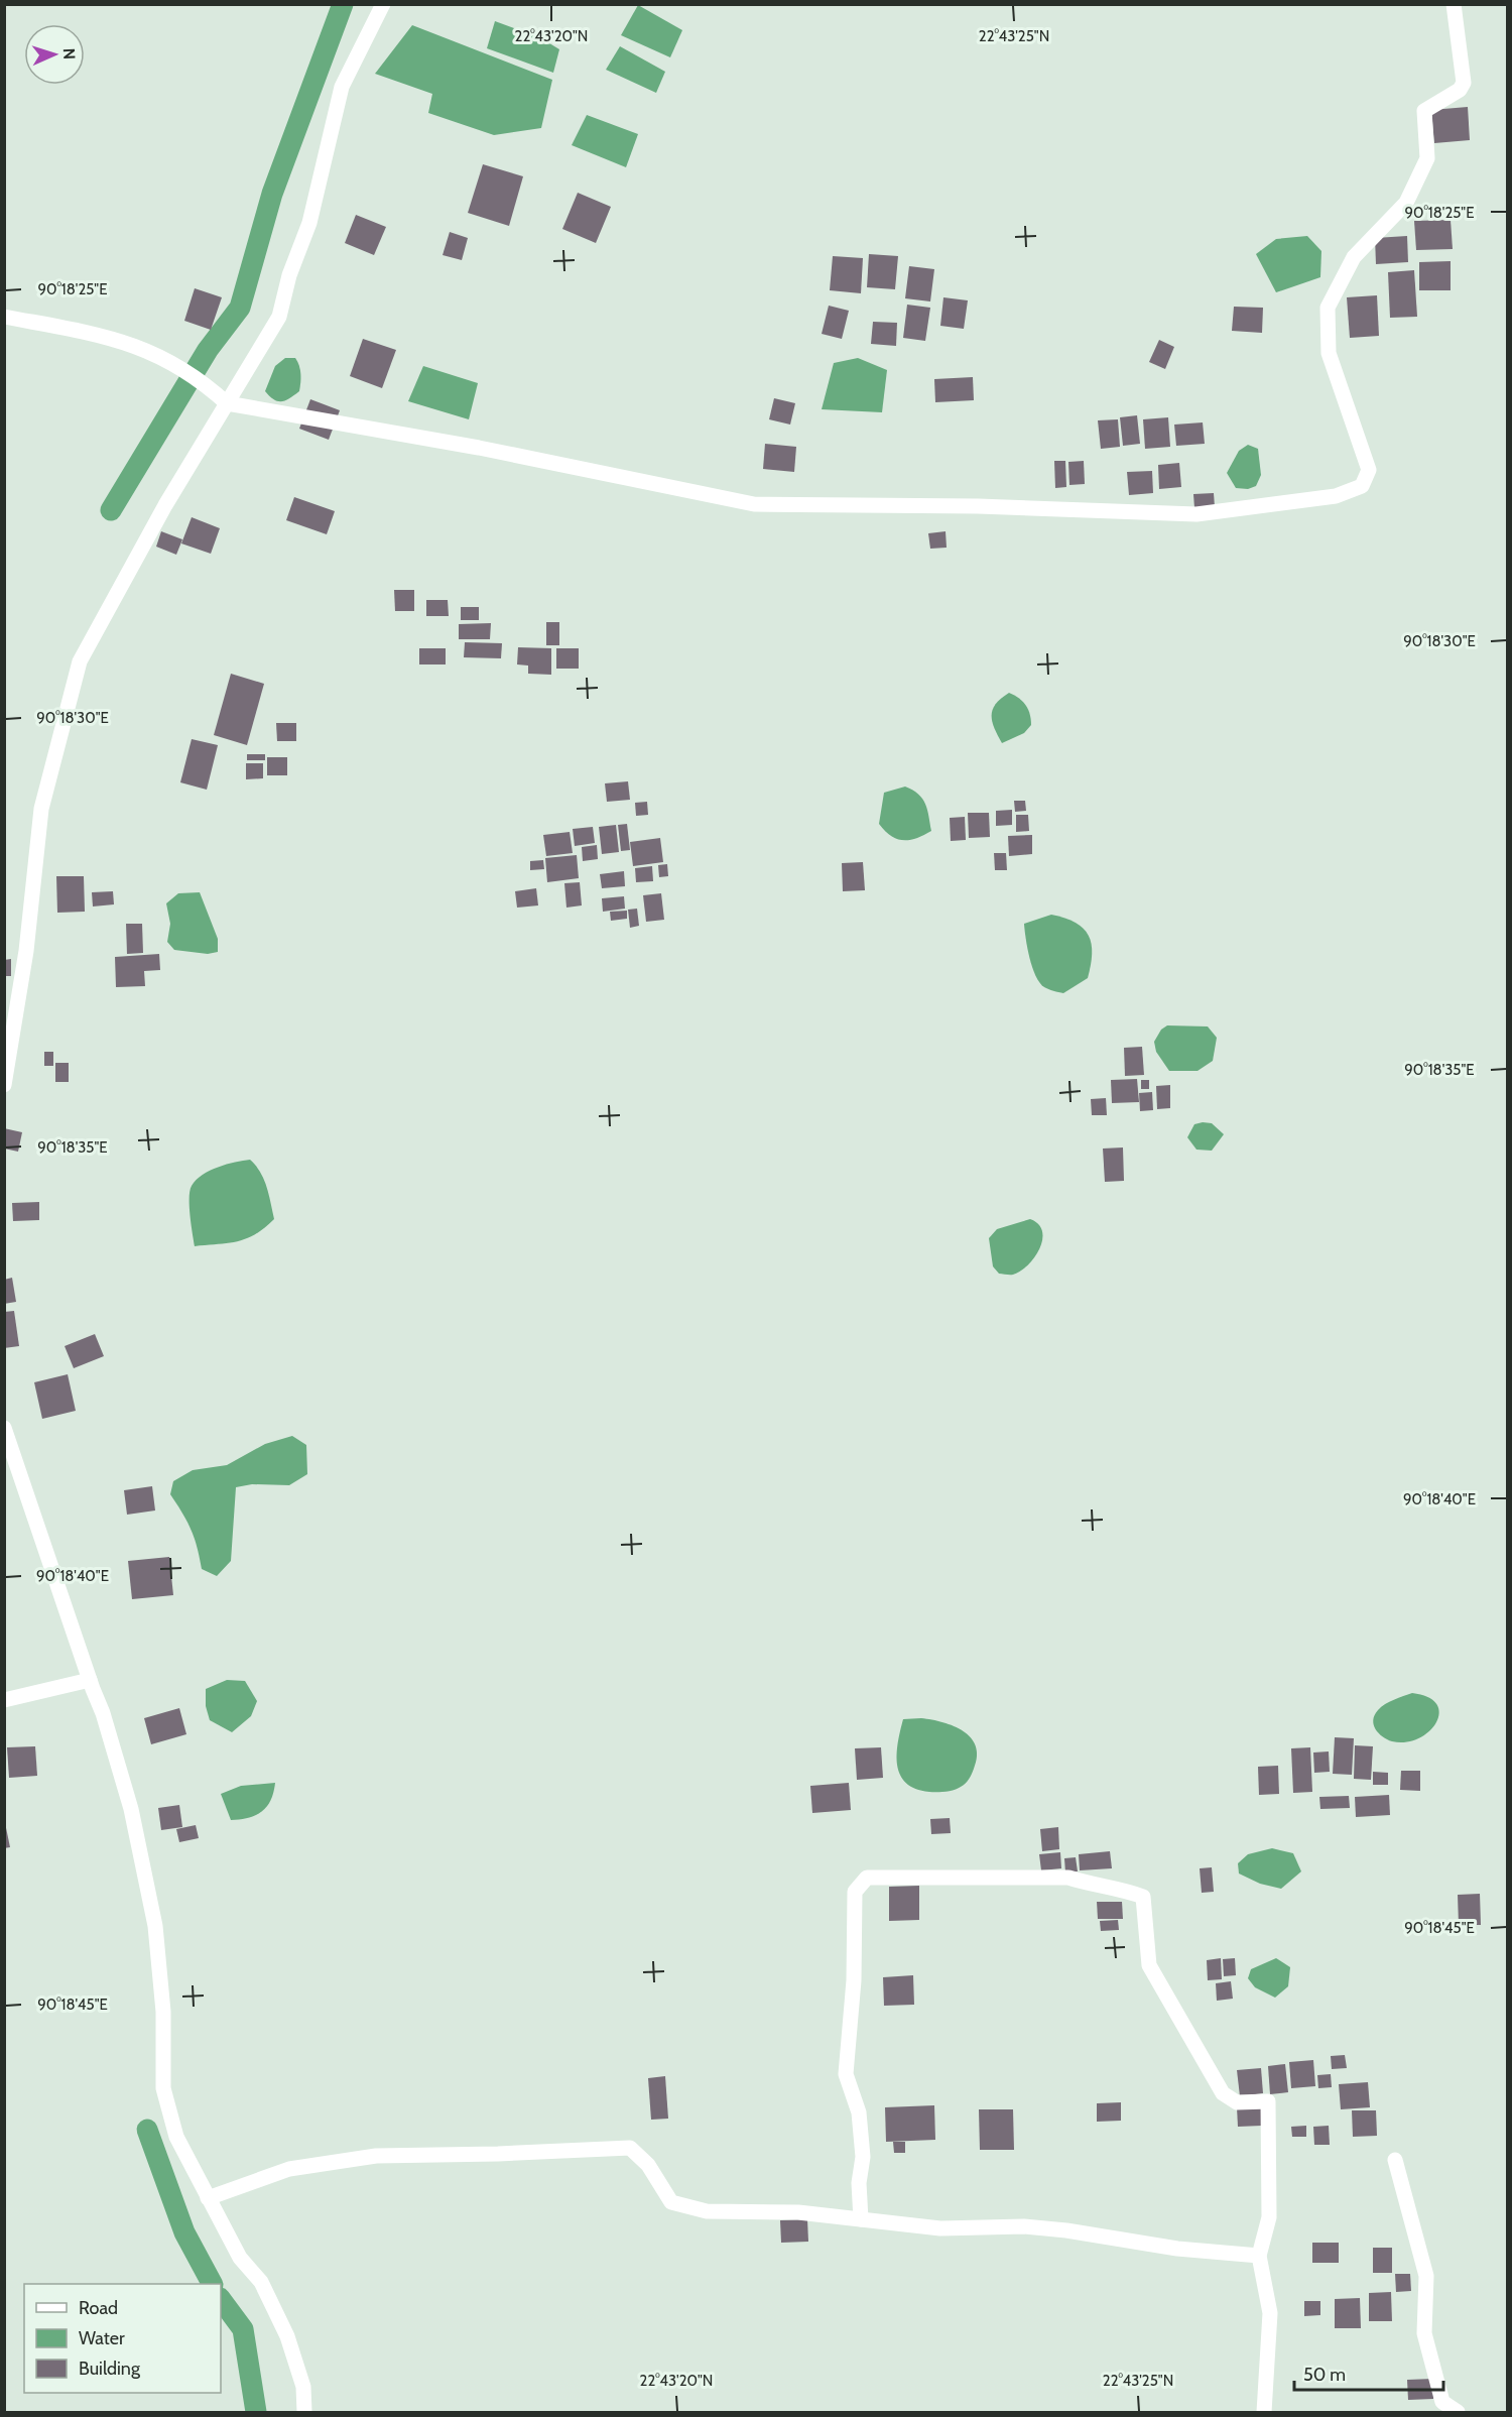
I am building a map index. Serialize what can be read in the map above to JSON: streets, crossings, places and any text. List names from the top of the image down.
{
  "legend": ["Road", "Water", "Building"],
  "scale_bar": "50 m",
  "north": "right",
  "coordinates": [
    "22°43'20\"N",
    "22°43'25\"N",
    "90°18'25\"E",
    "90°18'30\"E",
    "90°18'35\"E",
    "90°18'40\"E",
    "90°18'45\"E"
  ]
}
